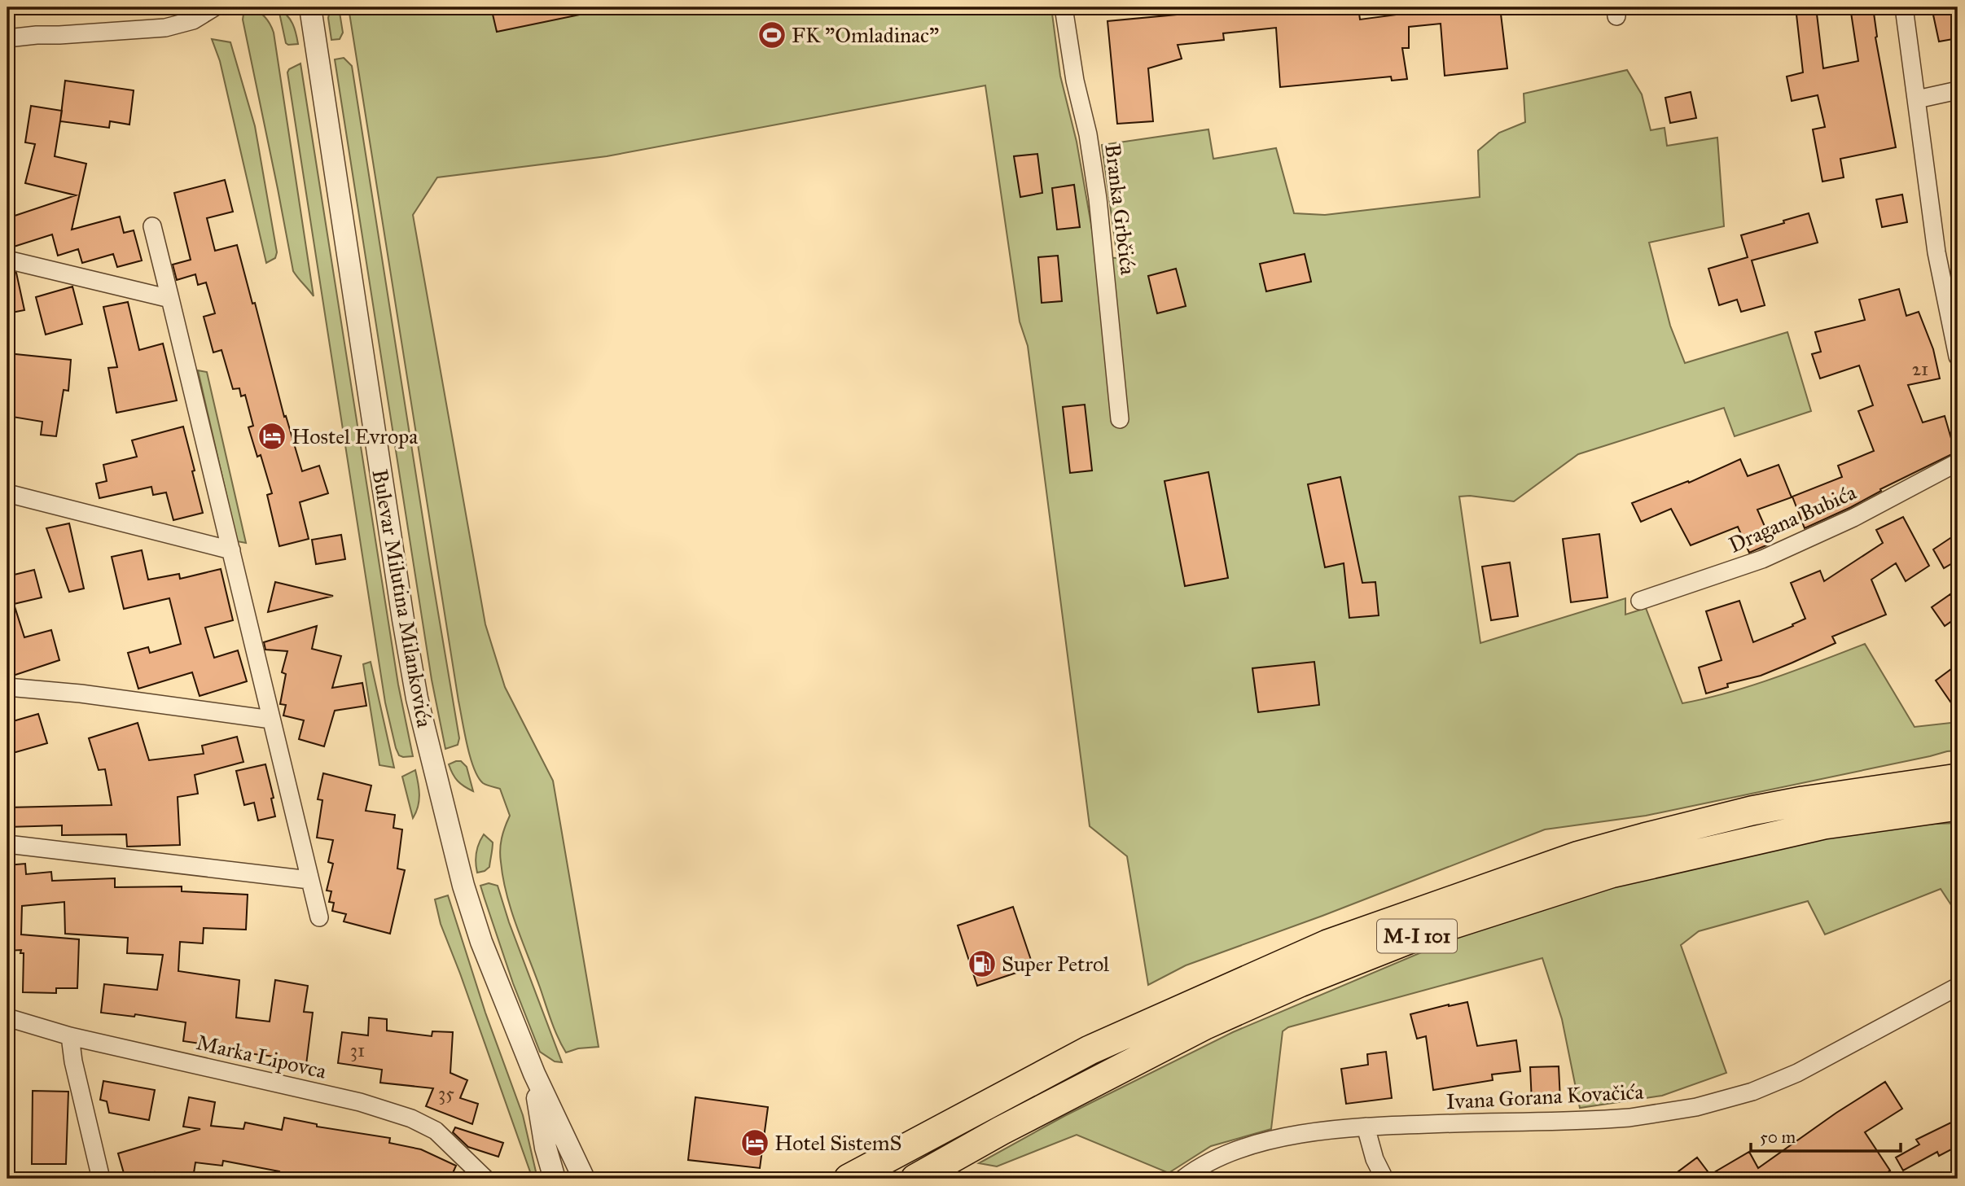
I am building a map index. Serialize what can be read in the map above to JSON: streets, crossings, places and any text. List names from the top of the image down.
{
  "streets": {
    "main road": ["M-I 101"],
    "street": [
      "Branka Grbčića",
      "Dragana Bubića",
      "Bulevar Milutina Milankovića",
      "Marka Lipovca",
      "Ivana Gorana Kovačića"
    ]
  },
  "places": {
    "sports": ["FK \"Omladinac\""],
    "hotel": ["Hostel Evropa", "Hotel SistemS"],
    "fuel station": ["Super Petrol"]
  },
  "house_numbers": ["21", "31", "35"],
  "scale_bar": "50 m"
}
